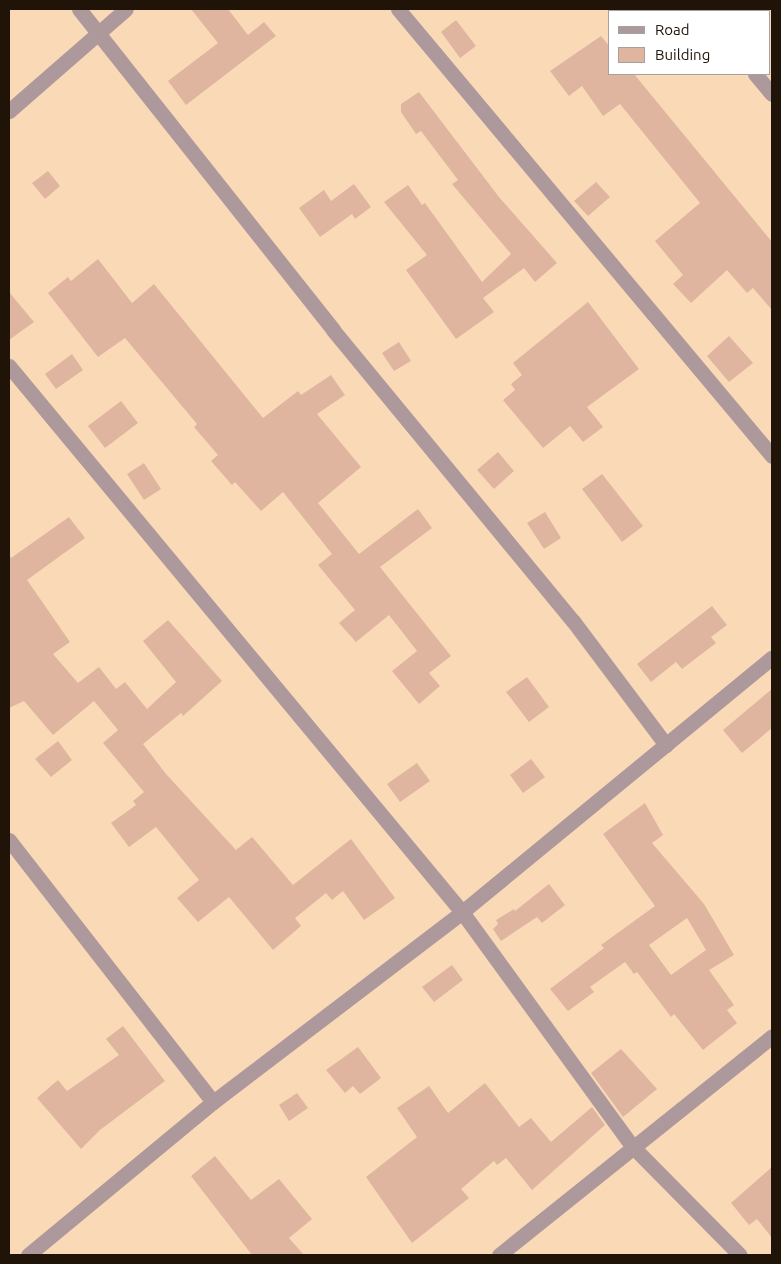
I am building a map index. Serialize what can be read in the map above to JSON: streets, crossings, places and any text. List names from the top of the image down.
{
  "legend": ["Road", "Building"]
}
